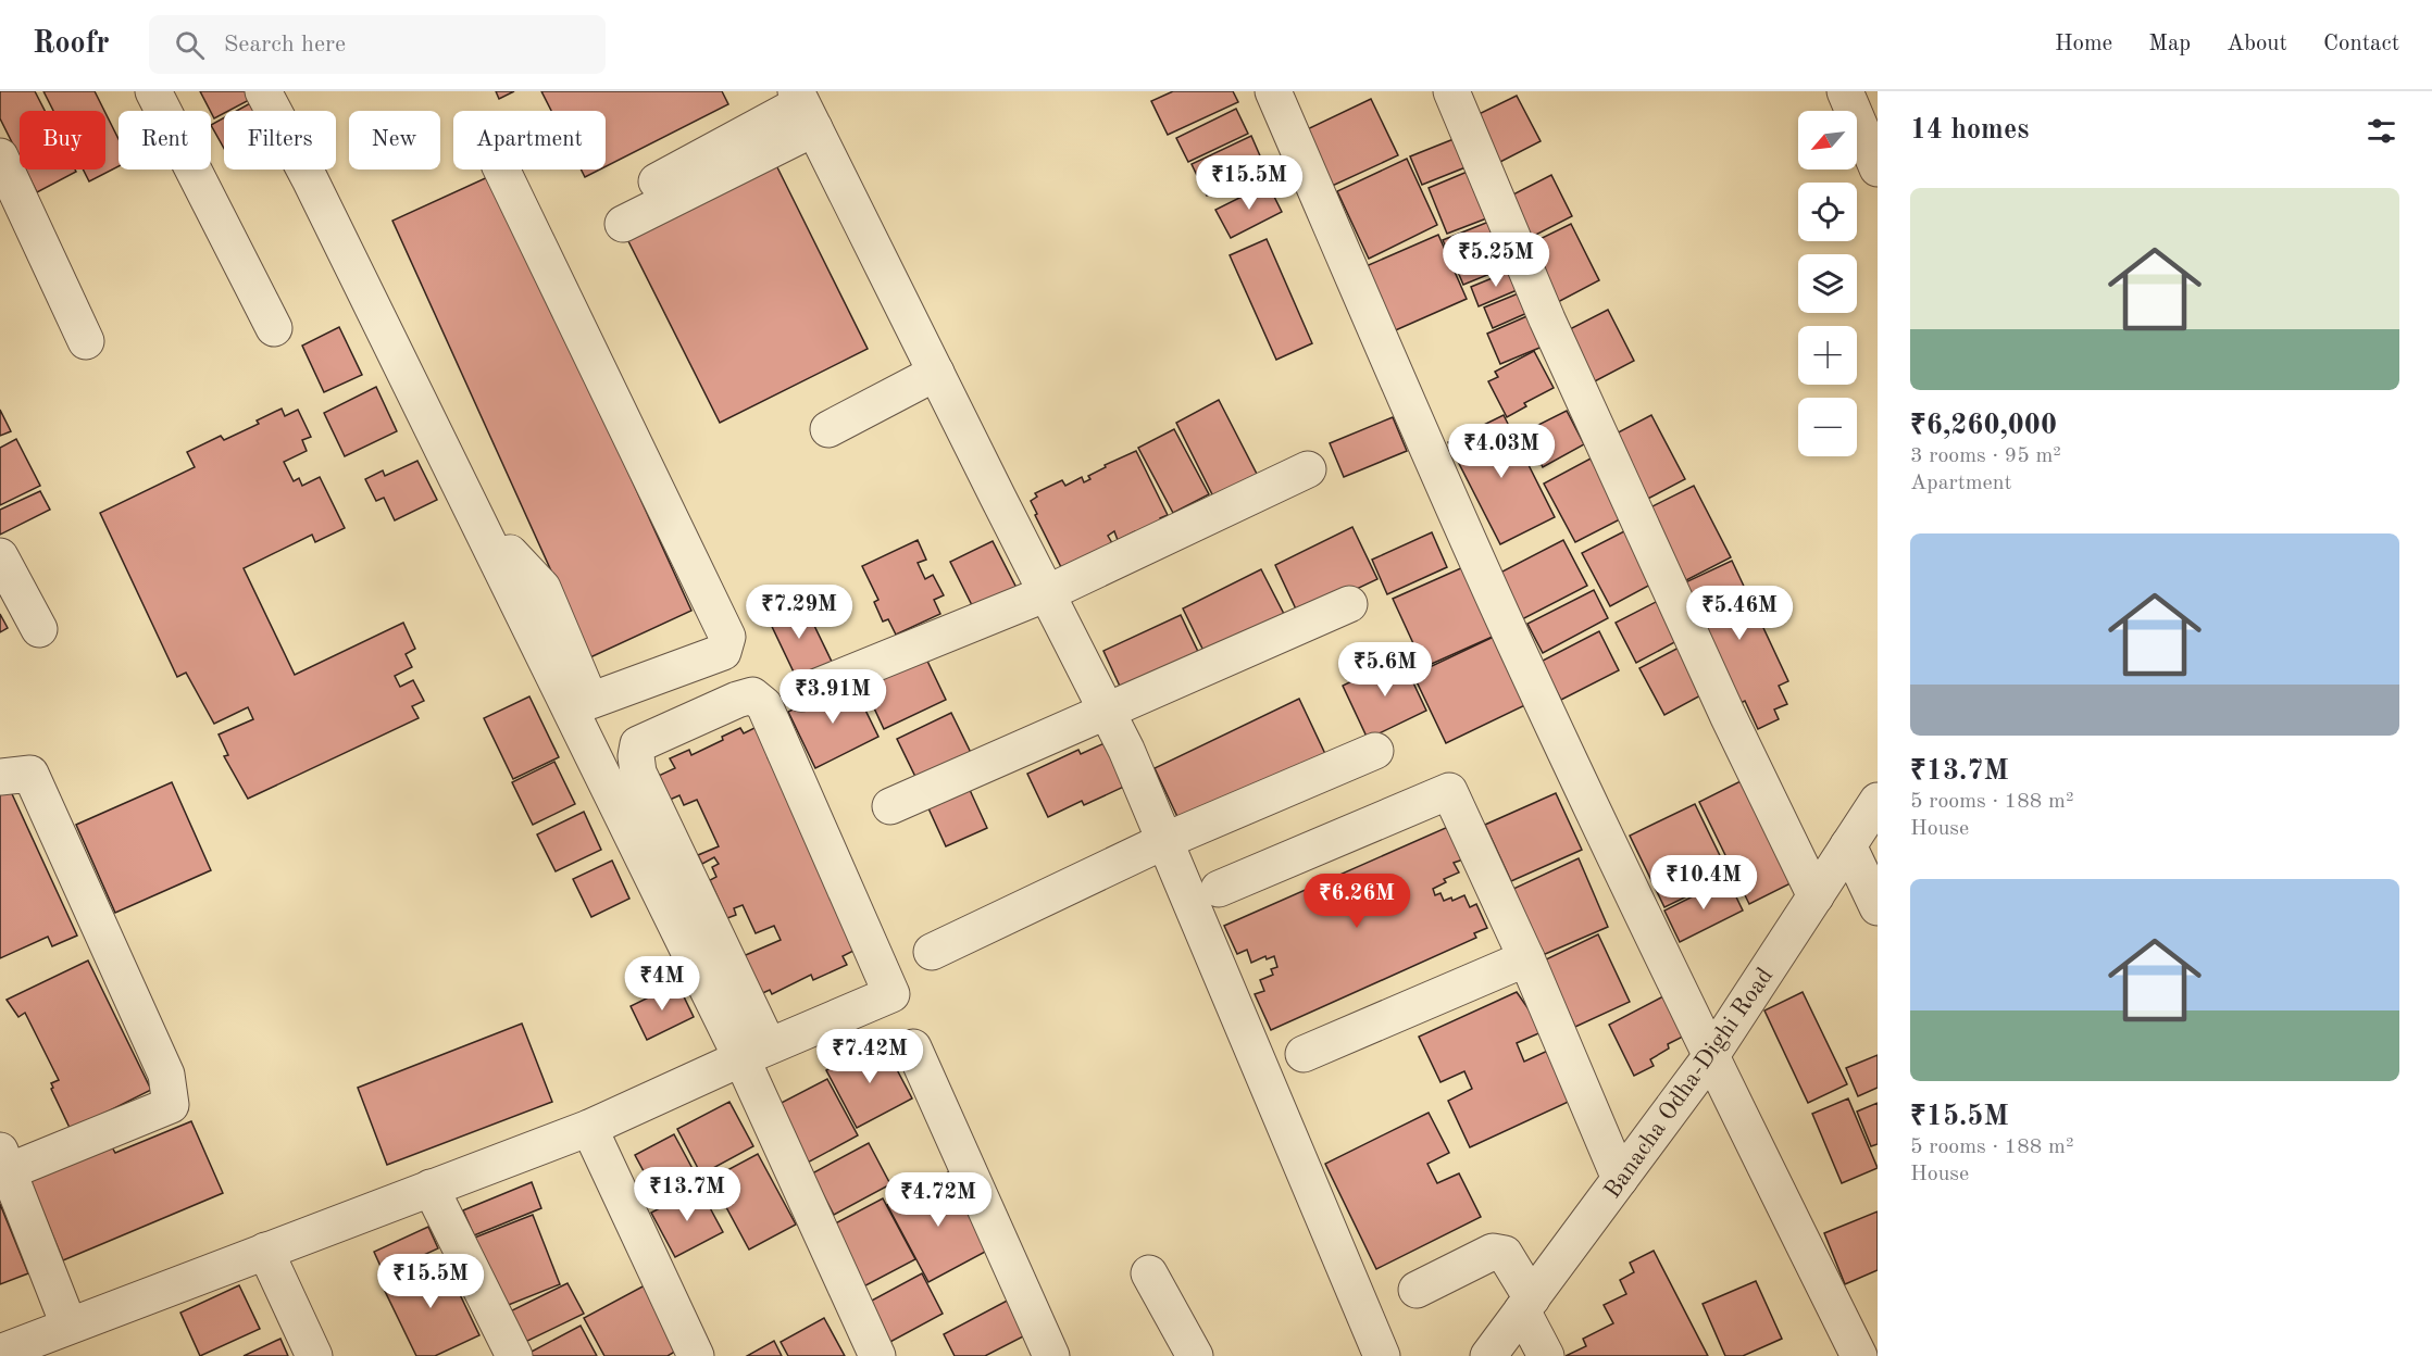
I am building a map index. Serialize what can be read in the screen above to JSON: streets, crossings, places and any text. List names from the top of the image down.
{
  "streets": {
    "street": ["Banacha Odha-Dighi Road"]
  },
  "north": "bottom left",
  "page": {
    "header": "Roofr",
    "search": "Search here",
    "nav": [
      "Home",
      "Map",
      "About",
      "Contact"
    ],
    "heading": "14 homes",
    "map_buttons": ["+", "−"],
    "chip": [
      "Buy",
      "Rent",
      "Filters",
      "New",
      "Apartment"
    ],
    "price": [
      "₹15.5M",
      "₹5.25M",
      "₹4.03M",
      "₹7.29M",
      "₹5.46M",
      "₹5.6M",
      "₹3.91M",
      "₹10.4M",
      "₹6.26M",
      "₹4M",
      "₹7.42M",
      "₹13.7M",
      "₹4.72M",
      "₹15.5M"
    ],
    "list": [
      {
        "name": "₹6,260,000",
        "note": "3 rooms · 95 m² · Apartment"
      },
      {
        "name": "₹13.7M",
        "note": "5 rooms · 188 m² · House"
      },
      {
        "name": "₹15.5M",
        "note": "5 rooms · 188 m² · House"
      }
    ]
  }
}
